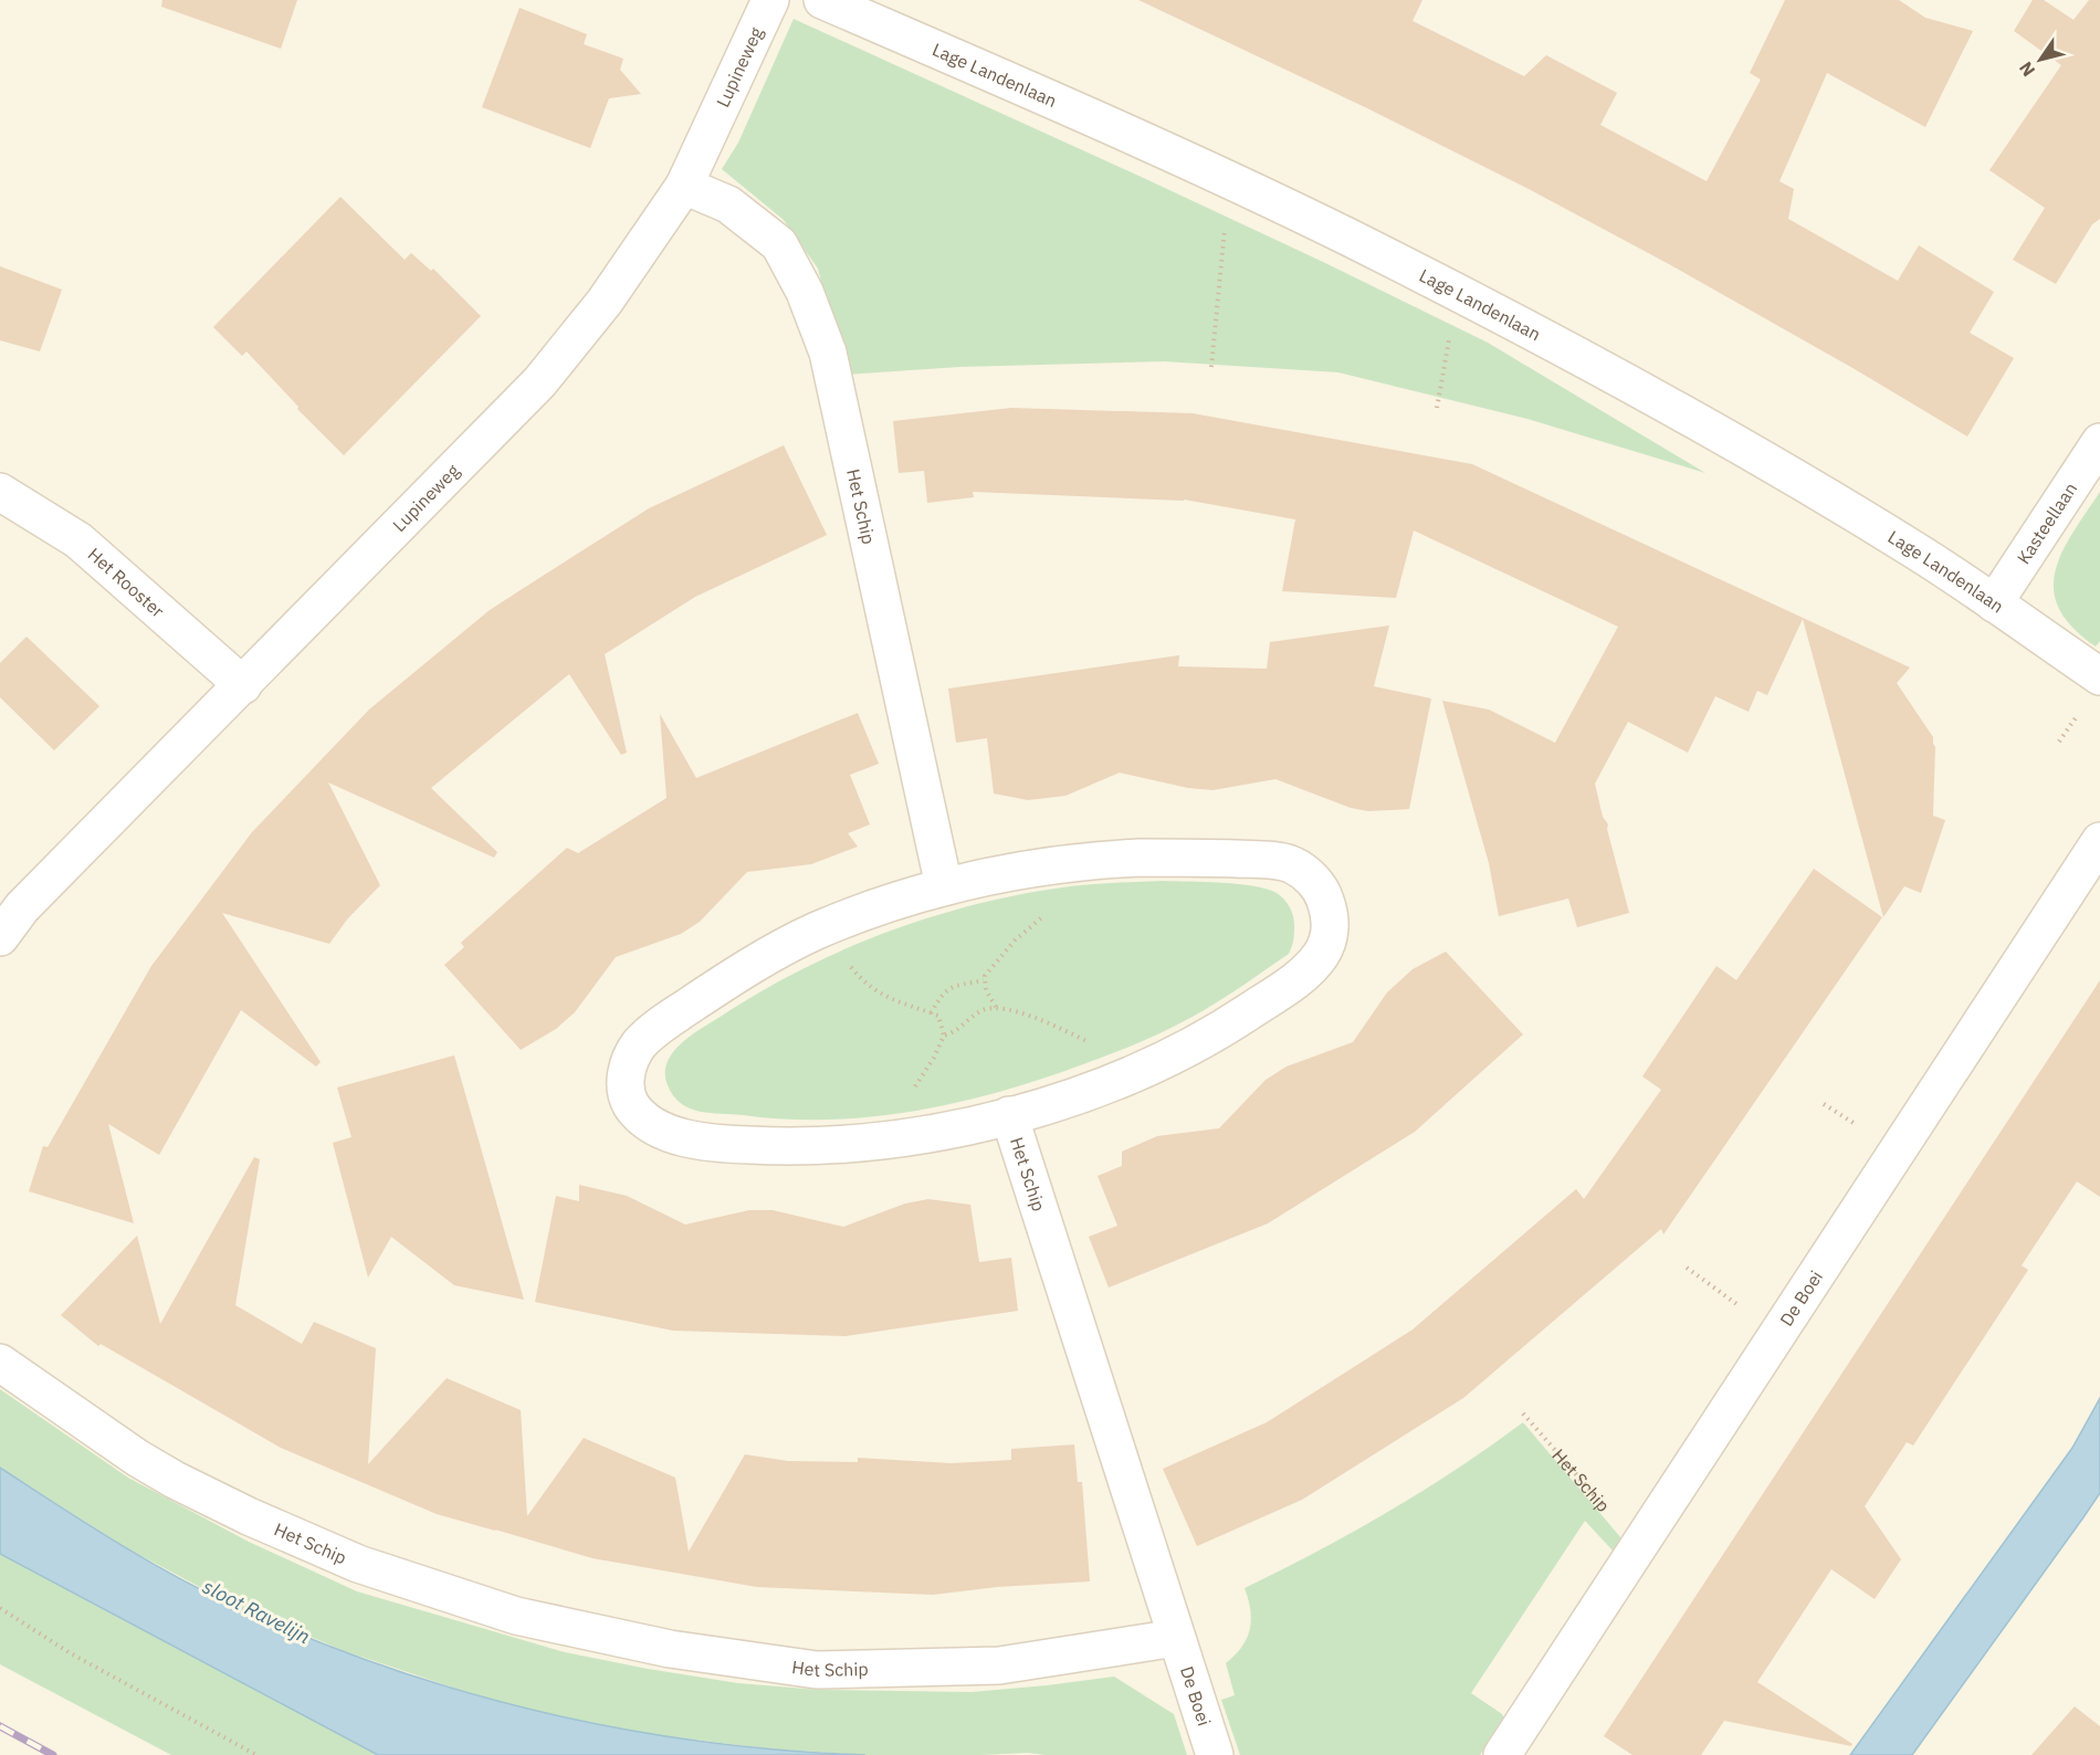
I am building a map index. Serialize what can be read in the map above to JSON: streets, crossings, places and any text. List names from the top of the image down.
{
  "streets": {
    "street": [
      "Lupineweg",
      "Lage Landenlaan",
      "Het Schip",
      "Kasteellaan",
      "Het Rooster",
      "De Boei"
    ]
  },
  "crossings": [
    ["Lupineweg", "Het Schip"],
    ["Lupineweg", "Het Rooster"],
    ["Lage Landenlaan", "Kasteellaan"],
    ["Het Schip", "De Boei"]
  ],
  "water": ["sloot Ravelijn"],
  "north": "bottom left"
}
